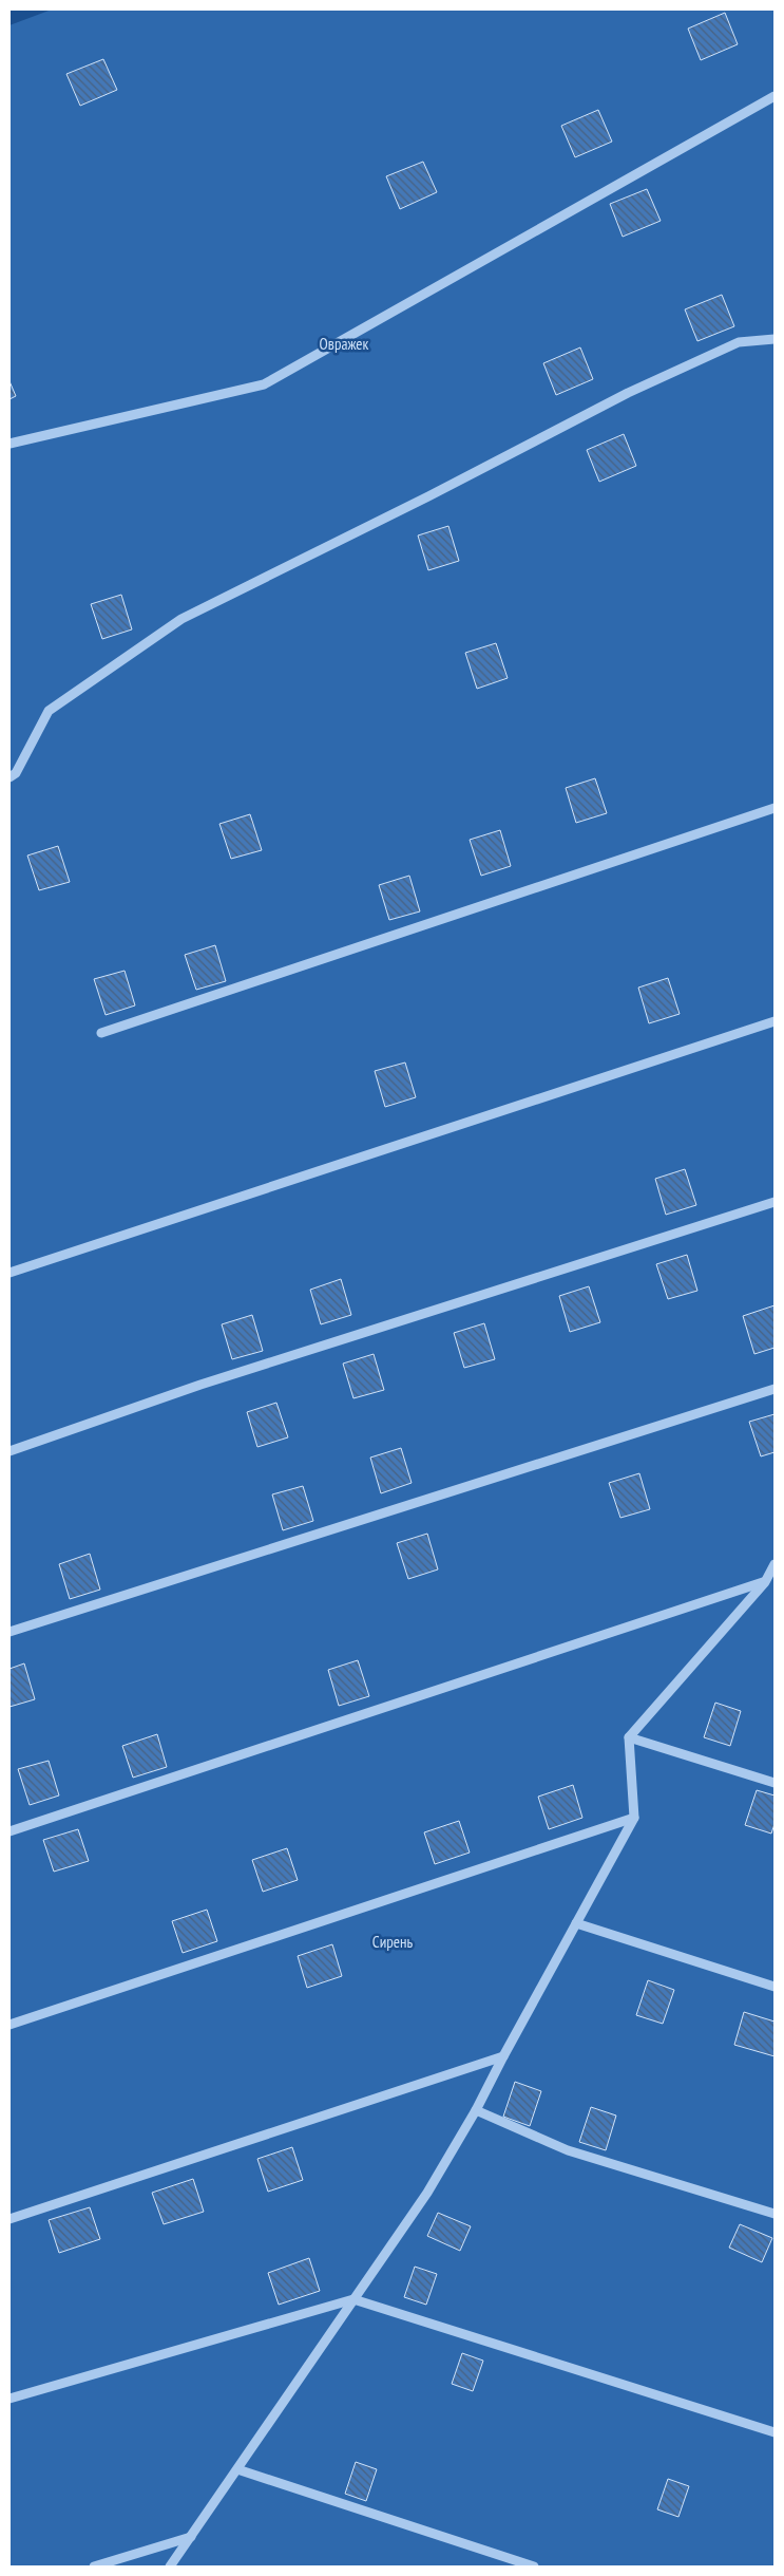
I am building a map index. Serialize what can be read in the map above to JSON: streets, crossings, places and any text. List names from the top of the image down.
{
  "parks": ["Овражек", "Сирень"]
}
